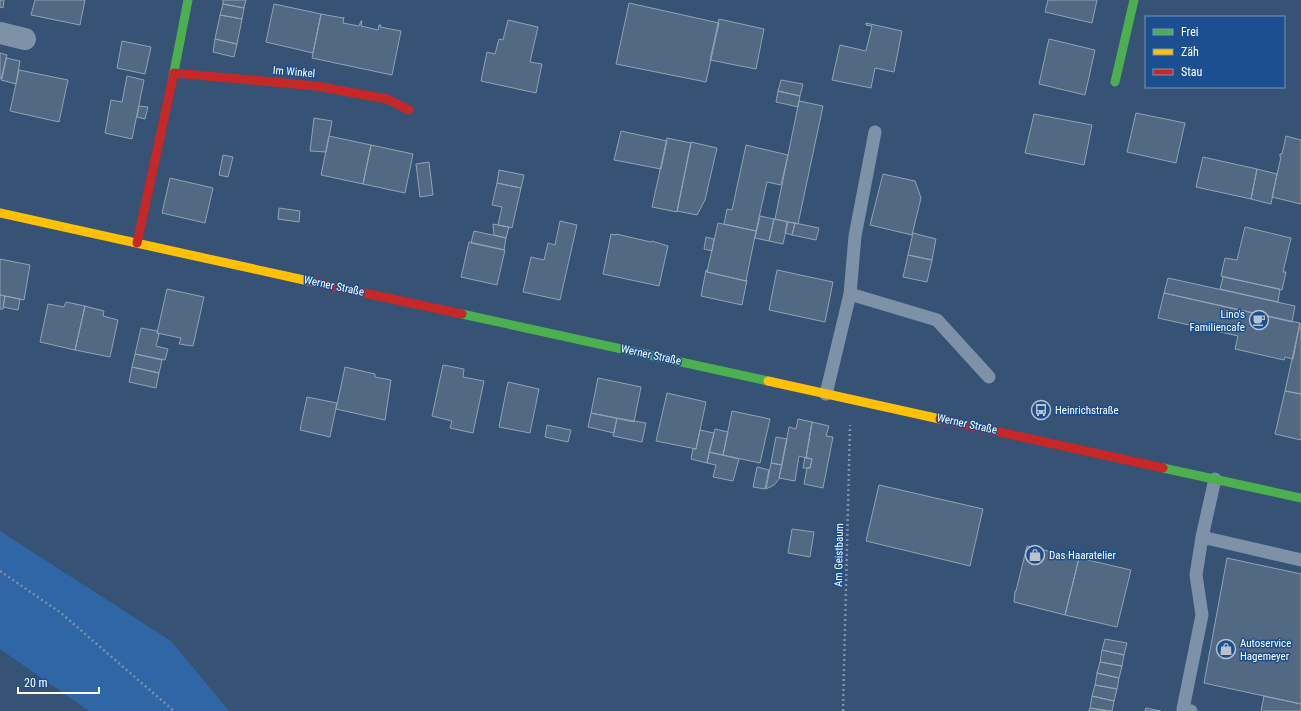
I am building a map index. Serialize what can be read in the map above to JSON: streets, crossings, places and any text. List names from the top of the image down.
{
  "streets": {
    "main road": ["Im Winkel", "Werner Straße"],
    "path": ["Am Geistbaum"]
  },
  "crossings": [
    ["Werner Straße", "Am Geistbaum"]
  ],
  "places": {
    "cafe": ["Lino's Familiencafe"],
    "bus stop": ["Heinrichstraße"],
    "shop": ["Das Haaratelier", "Autoservice Hagemeyer"]
  },
  "legend": ["Frei", "Zäh", "Stau"],
  "scale_bar": "20 m"
}
